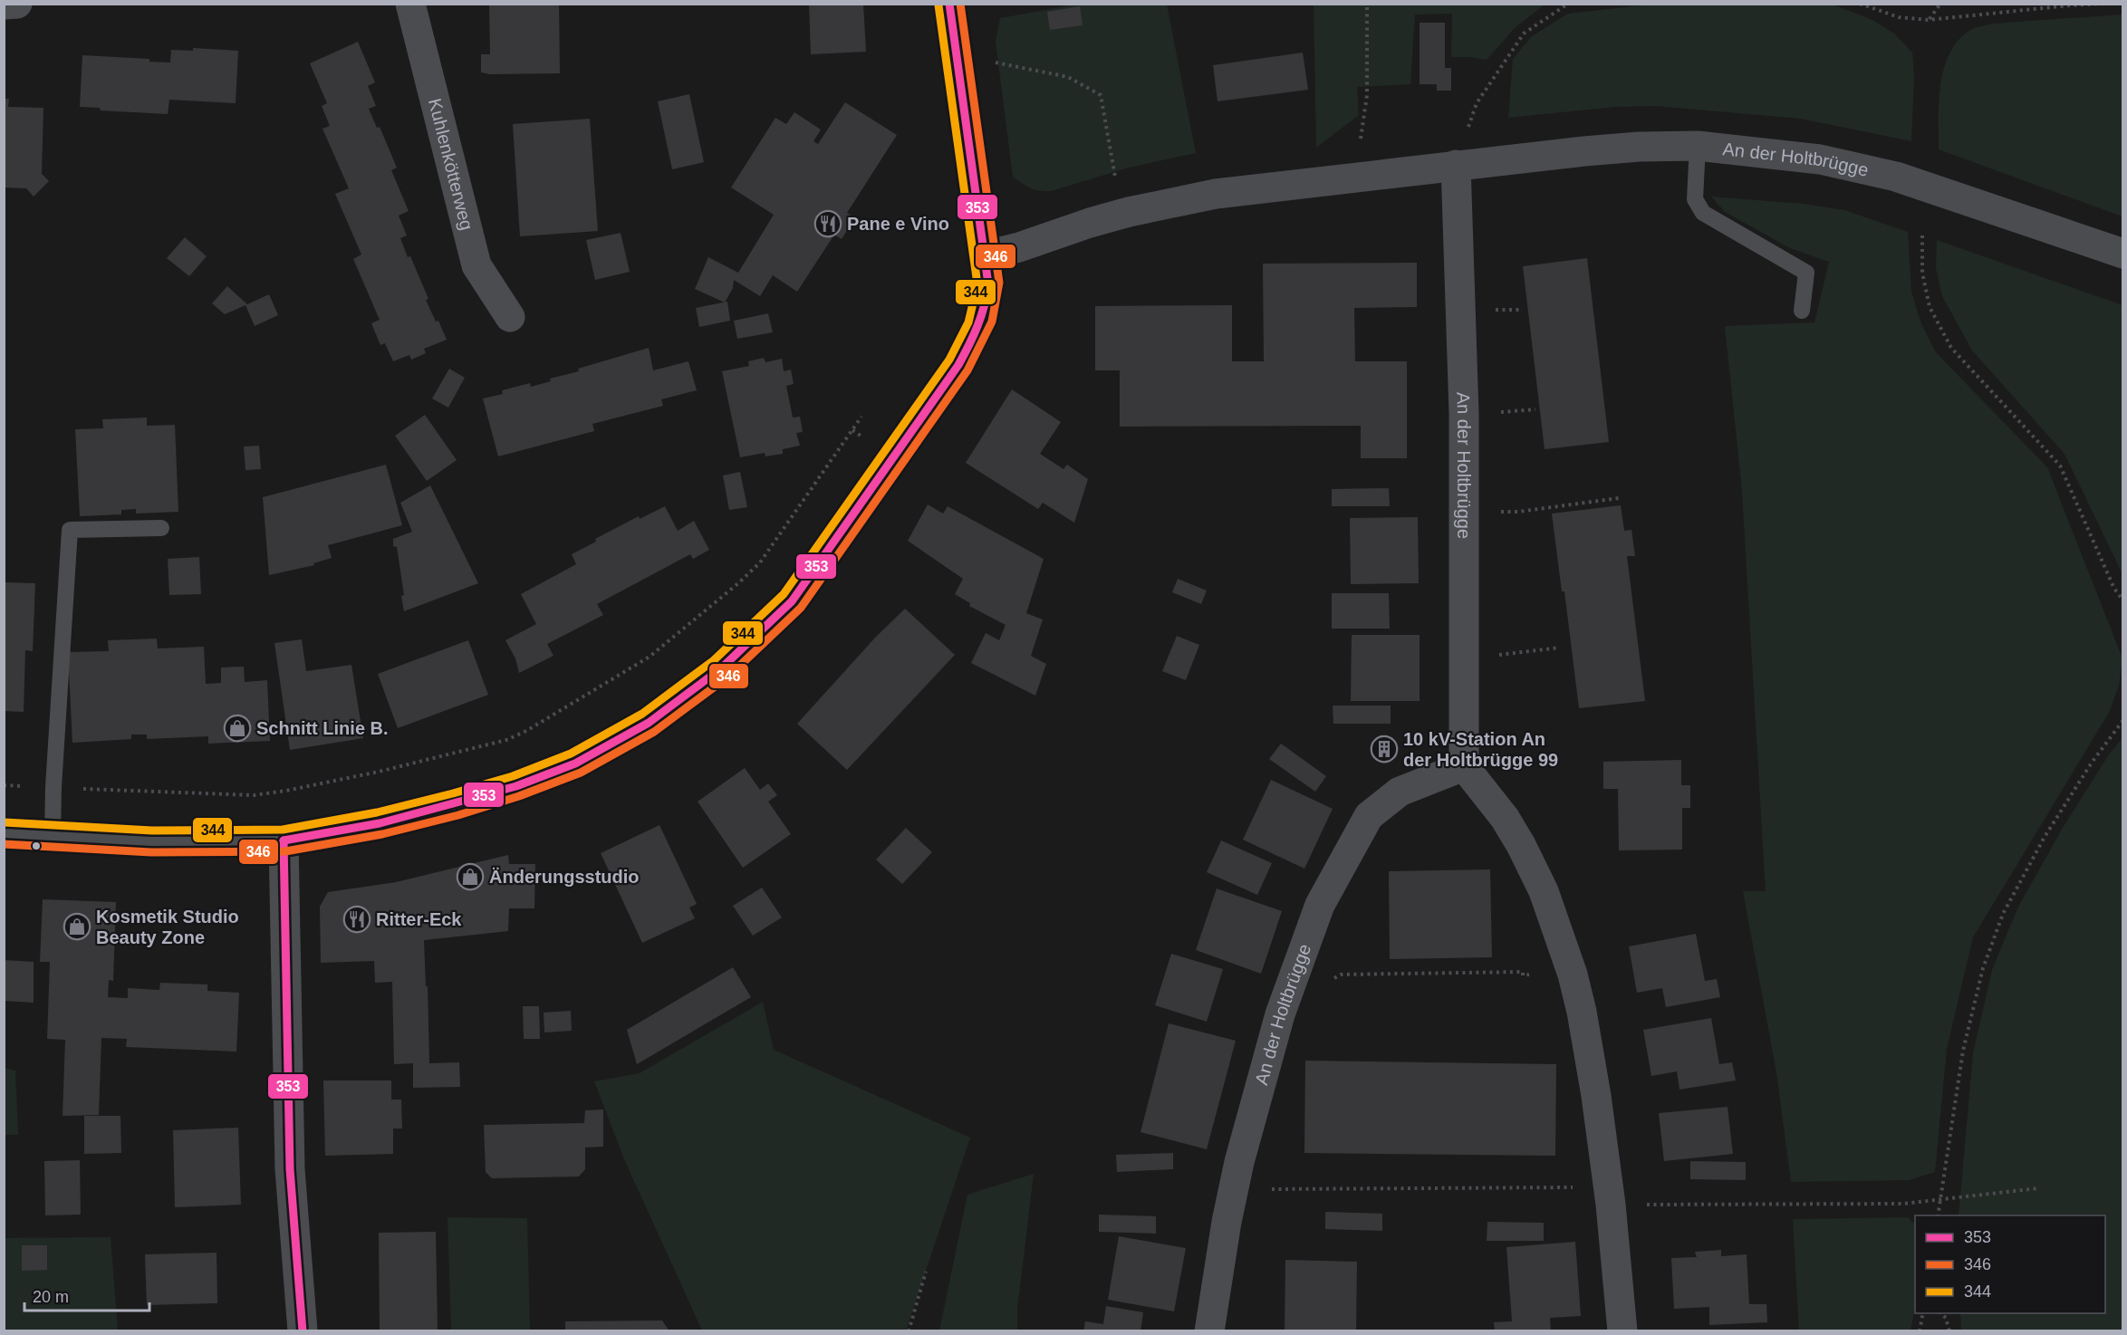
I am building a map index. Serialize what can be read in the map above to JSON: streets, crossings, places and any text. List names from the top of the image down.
{
  "streets": {
    "street": ["An der Holtbrügge", "Kuhlenkötterweg"]
  },
  "places": {
    "restaurant": ["Pane e Vino", "Ritter-Eck"],
    "shop": ["Schnitt Linie B.", "Änderungsstudio", "Kosmetik Studio Beauty Zone"],
    "building": ["10 kV-Station An der Holtbrügge 99"]
  },
  "lines": ["transit line 353", "transit line 346", "transit line 344"],
  "legend": ["353", "346", "344"],
  "scale_bar": "20 m"
}
